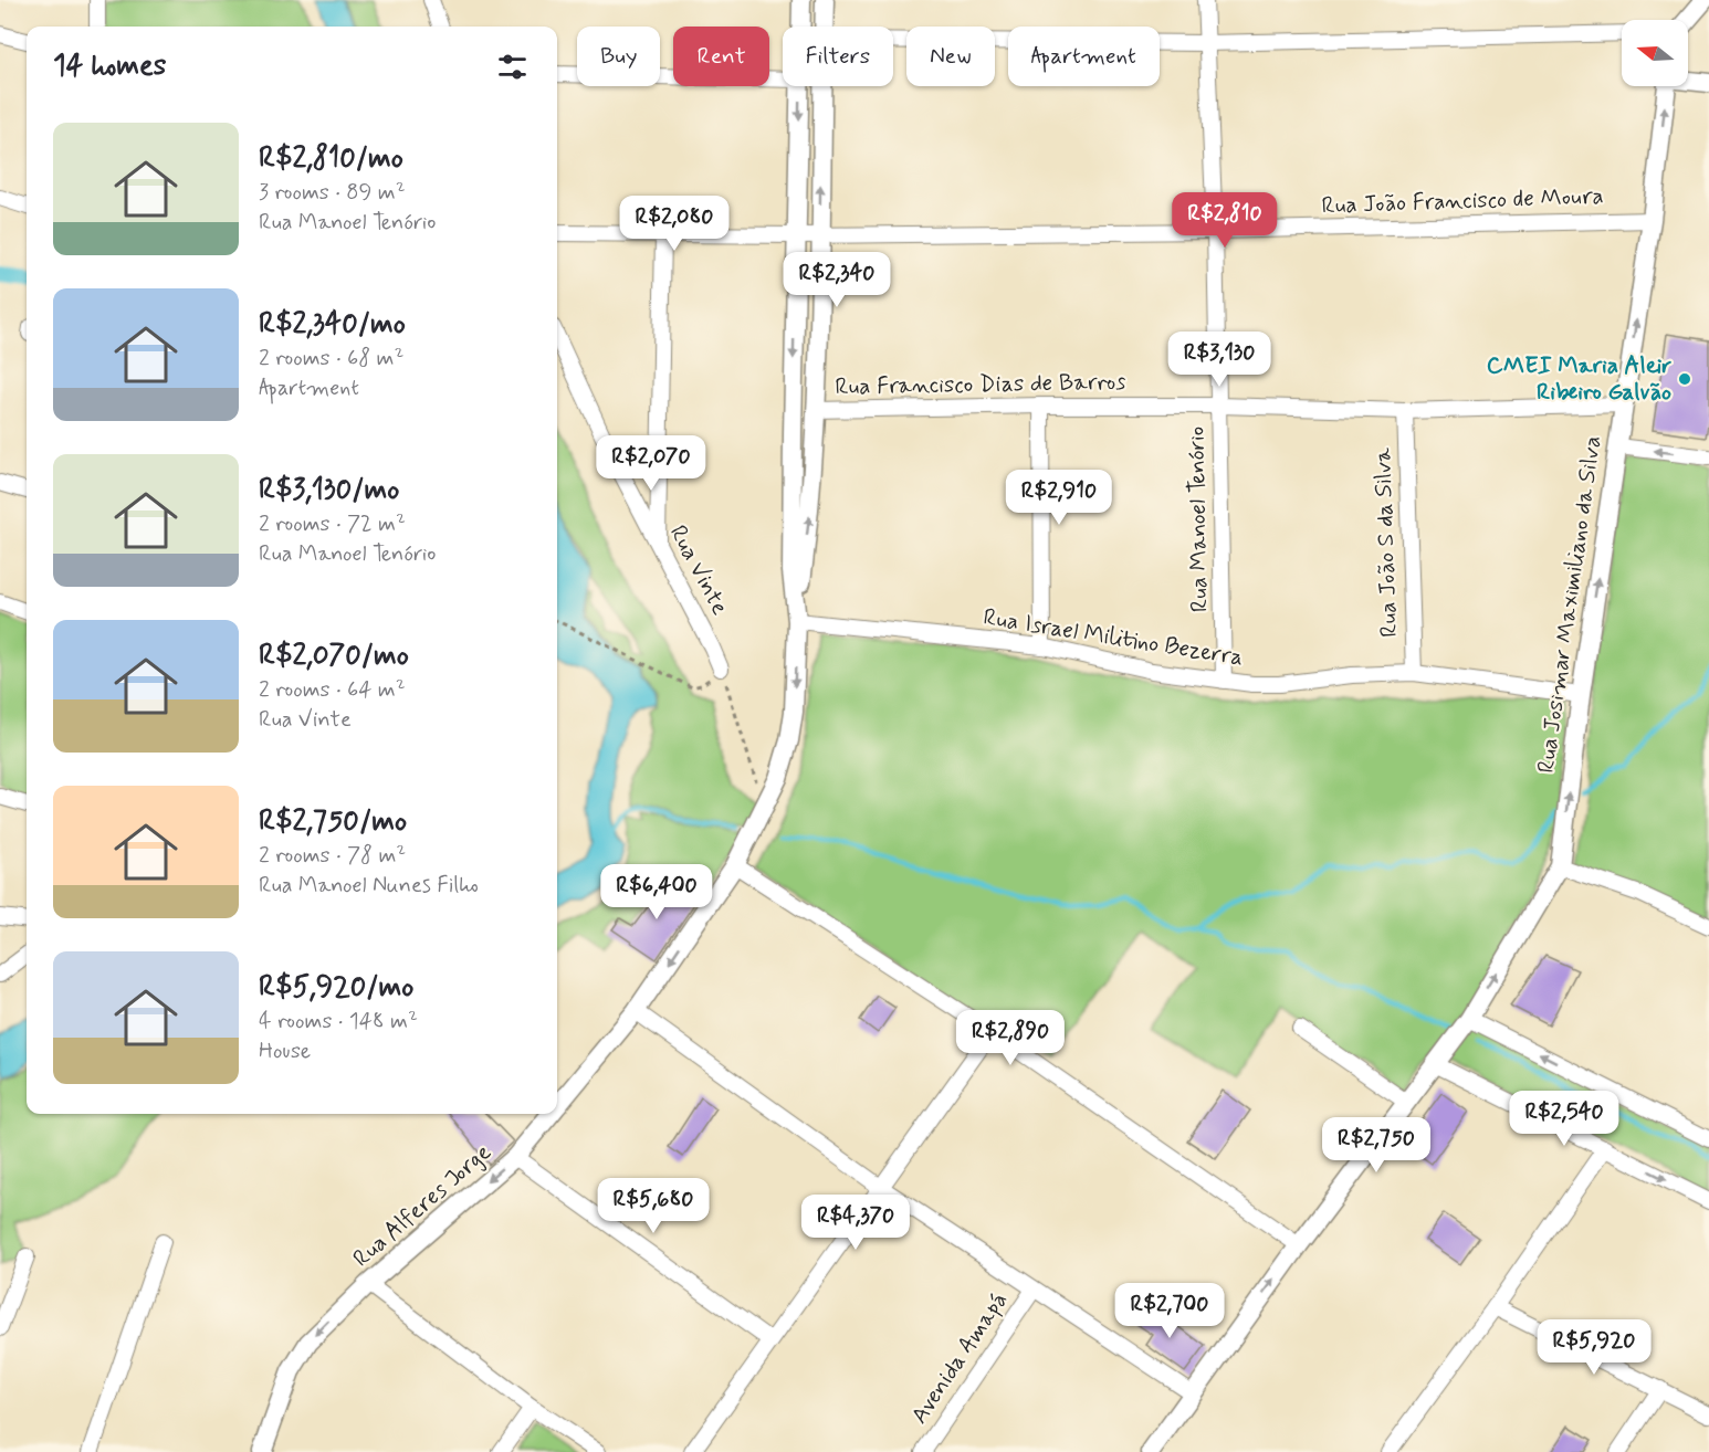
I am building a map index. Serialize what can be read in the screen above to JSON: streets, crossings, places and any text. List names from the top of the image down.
{
  "streets": {
    "street": [
      "Rua João Francisco de Moura",
      "Rua Francisco Dias de Barros",
      "Rua Manoel Tenório",
      "Rua João S da Silva",
      "Rua Vinte",
      "Rua Josimar Maximiliano da Silva",
      "Rua Israel Militino Bezerra",
      "Rua Alferes Jorge",
      "Avenida Amapá"
    ]
  },
  "crossings": [
    ["Rua João Francisco de Moura", "Rua Manoel Tenório"],
    ["Rua João Francisco de Moura", "Rua Josimar Maximiliano da Silva"],
    ["Rua Francisco Dias de Barros", "Rua Manoel Tenório"],
    ["Rua Francisco Dias de Barros", "Rua João S da Silva"],
    ["Rua Francisco Dias de Barros", "Rua Josimar Maximiliano da Silva"],
    ["Rua Manoel Tenório", "Rua Israel Militino Bezerra"],
    ["Rua João S da Silva", "Rua Israel Militino Bezerra"],
    ["Rua Josimar Maximiliano da Silva", "Rua Israel Militino Bezerra"],
    ["Rua Israel Militino Bezerra", "Rua Alferes Jorge"]
  ],
  "one_way": ["Rua Josimar Maximiliano da Silva", "Rua Alferes Jorge"],
  "places": ["CMEI Maria Aleir Ribeiro Galvão"],
  "north": "left",
  "page": {
    "chip": [
      "Buy",
      "Rent",
      "Filters",
      "New",
      "Apartment"
    ],
    "heading": "14 homes",
    "list": [
      {
        "name": "R$2,810/mo",
        "note": "3 rooms · 89 m² · Rua Manoel Tenório"
      },
      {
        "name": "R$2,340/mo",
        "note": "2 rooms · 68 m² · Apartment"
      },
      {
        "name": "R$3,130/mo",
        "note": "2 rooms · 72 m² · Rua Manoel Tenório"
      },
      {
        "name": "R$2,070/mo",
        "note": "2 rooms · 64 m² · Rua Vinte"
      },
      {
        "name": "R$2,750/mo",
        "note": "2 rooms · 78 m² · Rua Manoel Nunes Filho"
      },
      {
        "name": "R$5,920/mo",
        "note": "4 rooms · 148 m² · House"
      }
    ],
    "price": [
      "R$2,810",
      "R$2,080",
      "R$2,340",
      "R$3,130",
      "R$2,070",
      "R$2,910",
      "R$6,400",
      "R$2,890",
      "R$2,540",
      "R$2,750",
      "R$5,680",
      "R$4,370",
      "R$2,700",
      "R$5,920"
    ]
  }
}
